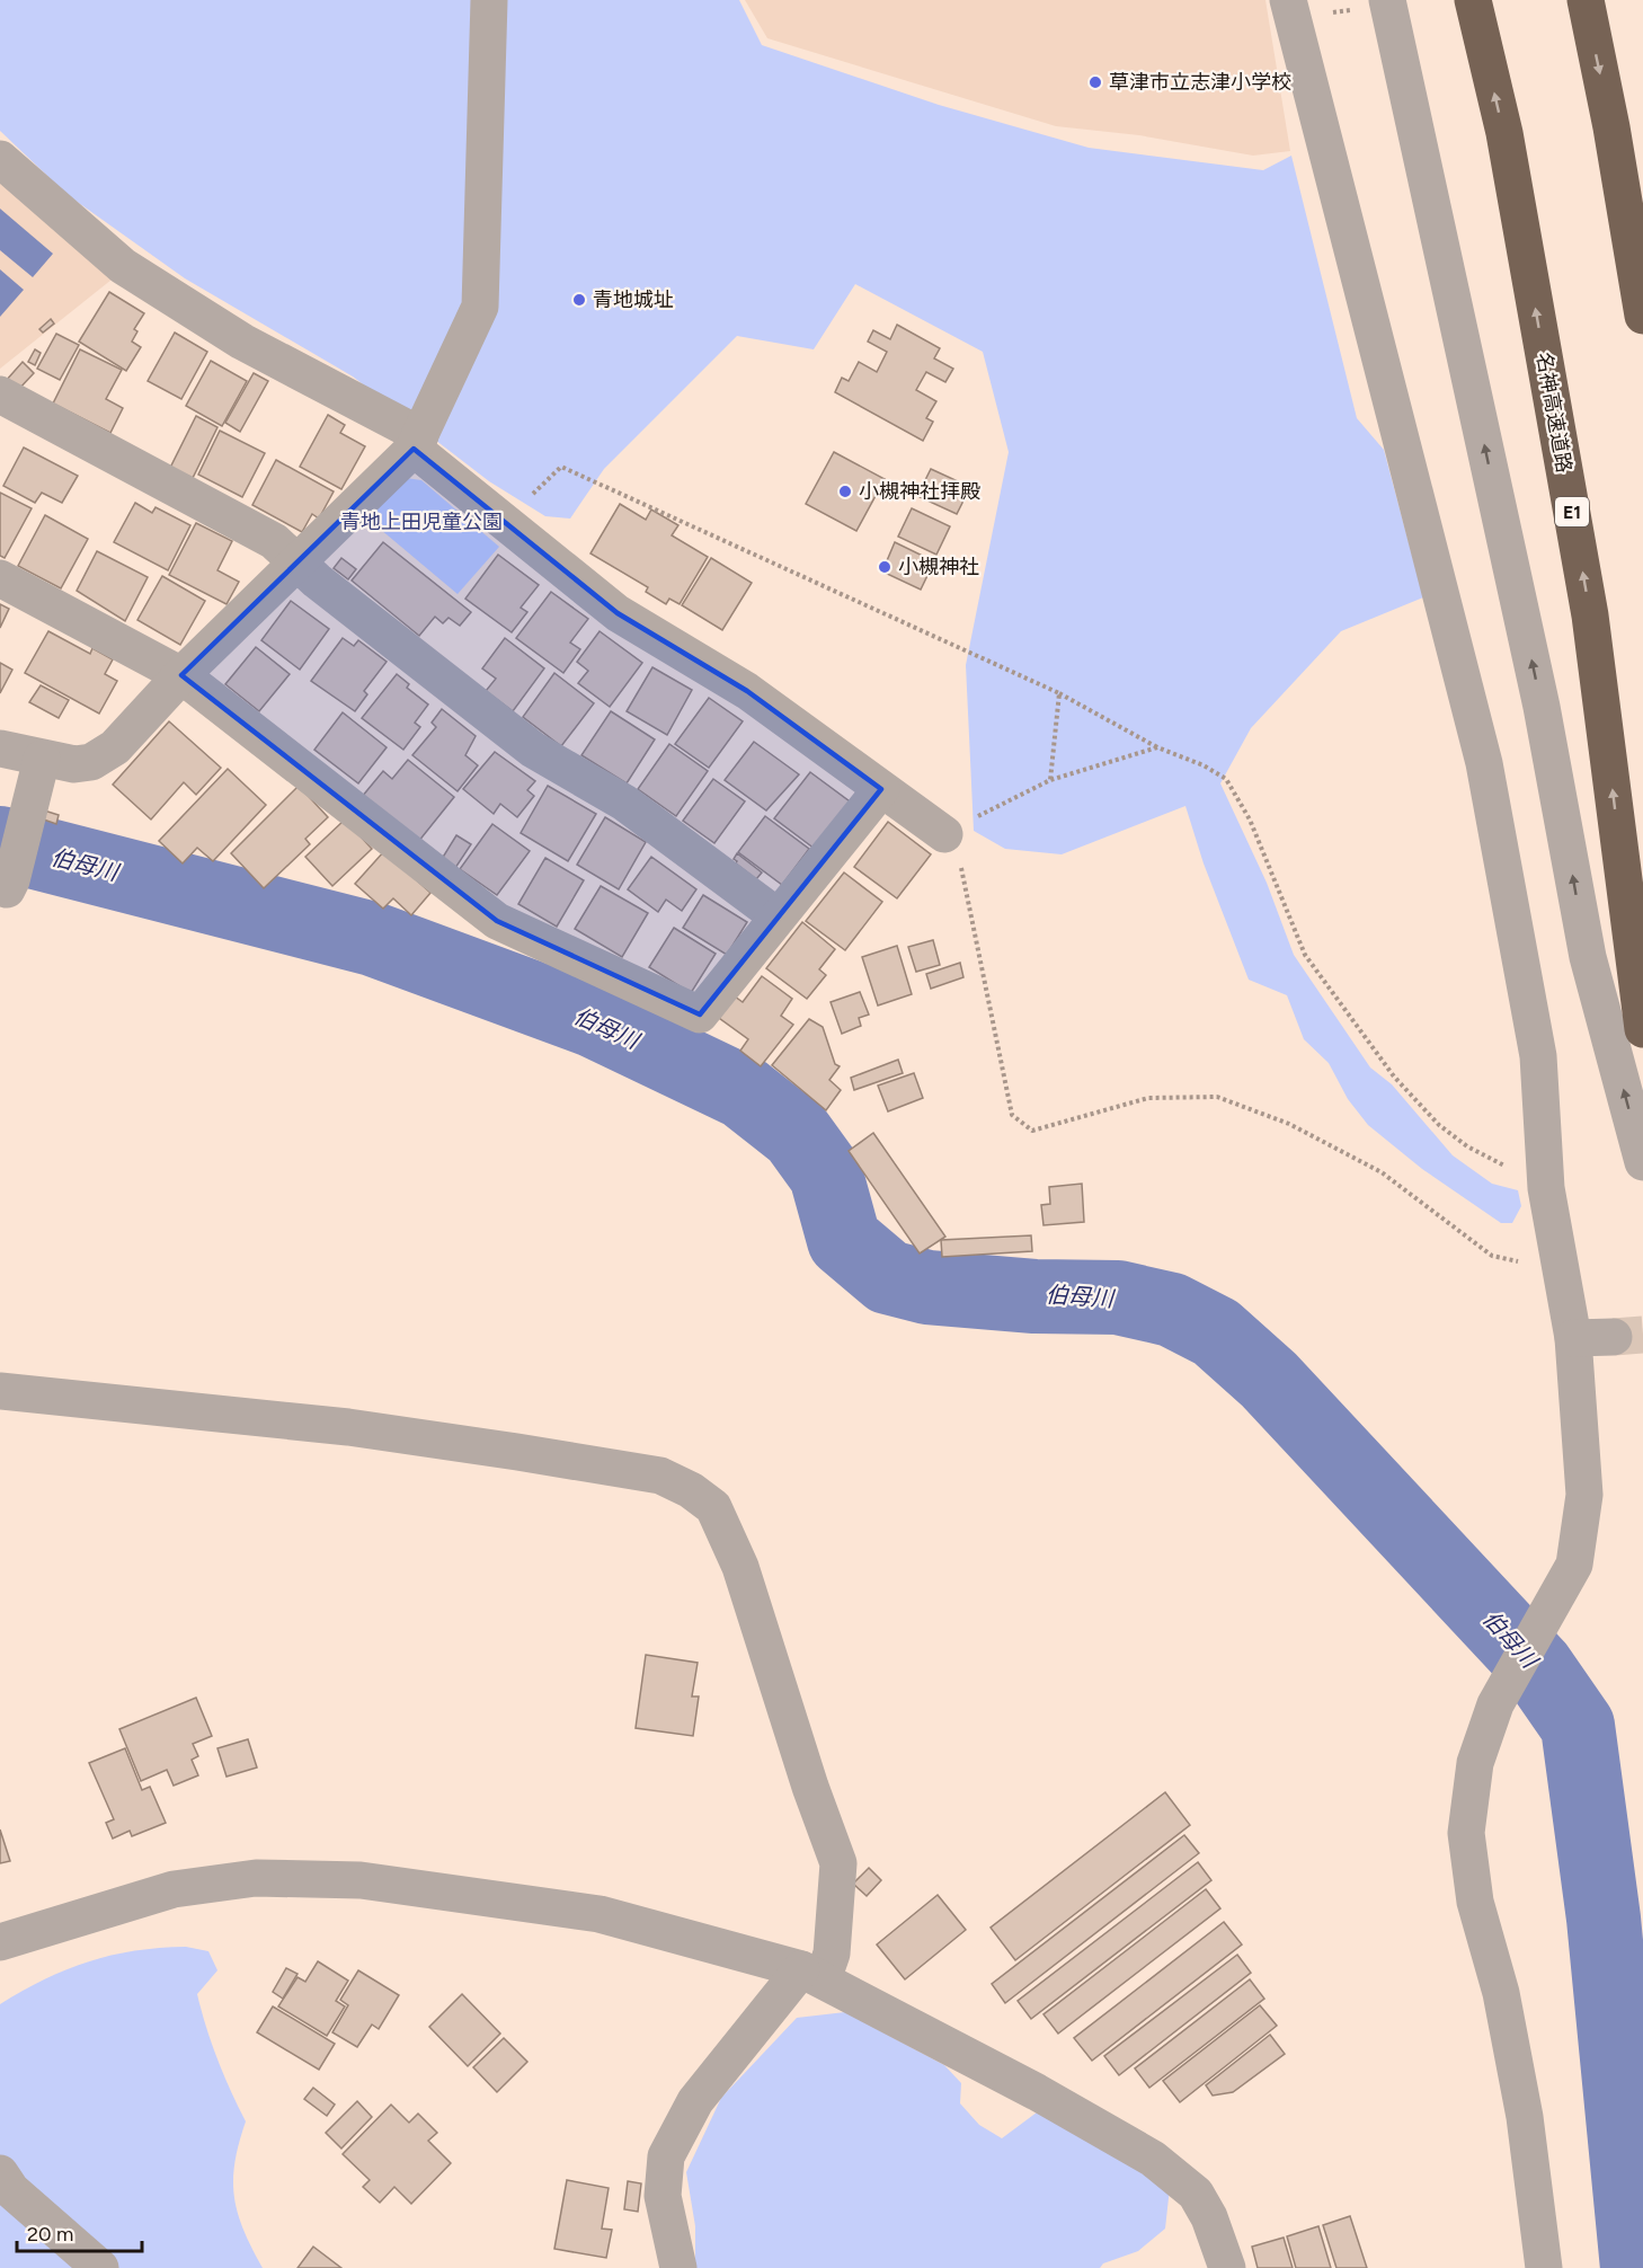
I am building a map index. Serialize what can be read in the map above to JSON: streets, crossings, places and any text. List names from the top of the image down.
{
  "streets": {
    "highway": ["名神高速道路", "E1"]
  },
  "water": ["伯母川"],
  "parks": ["青地上田児童公園"],
  "places": [
    "草津市立志津小学校",
    "青地城址",
    "小槻神社拝殿",
    "小槻神社"
  ],
  "scale_bar": "20 m"
}
